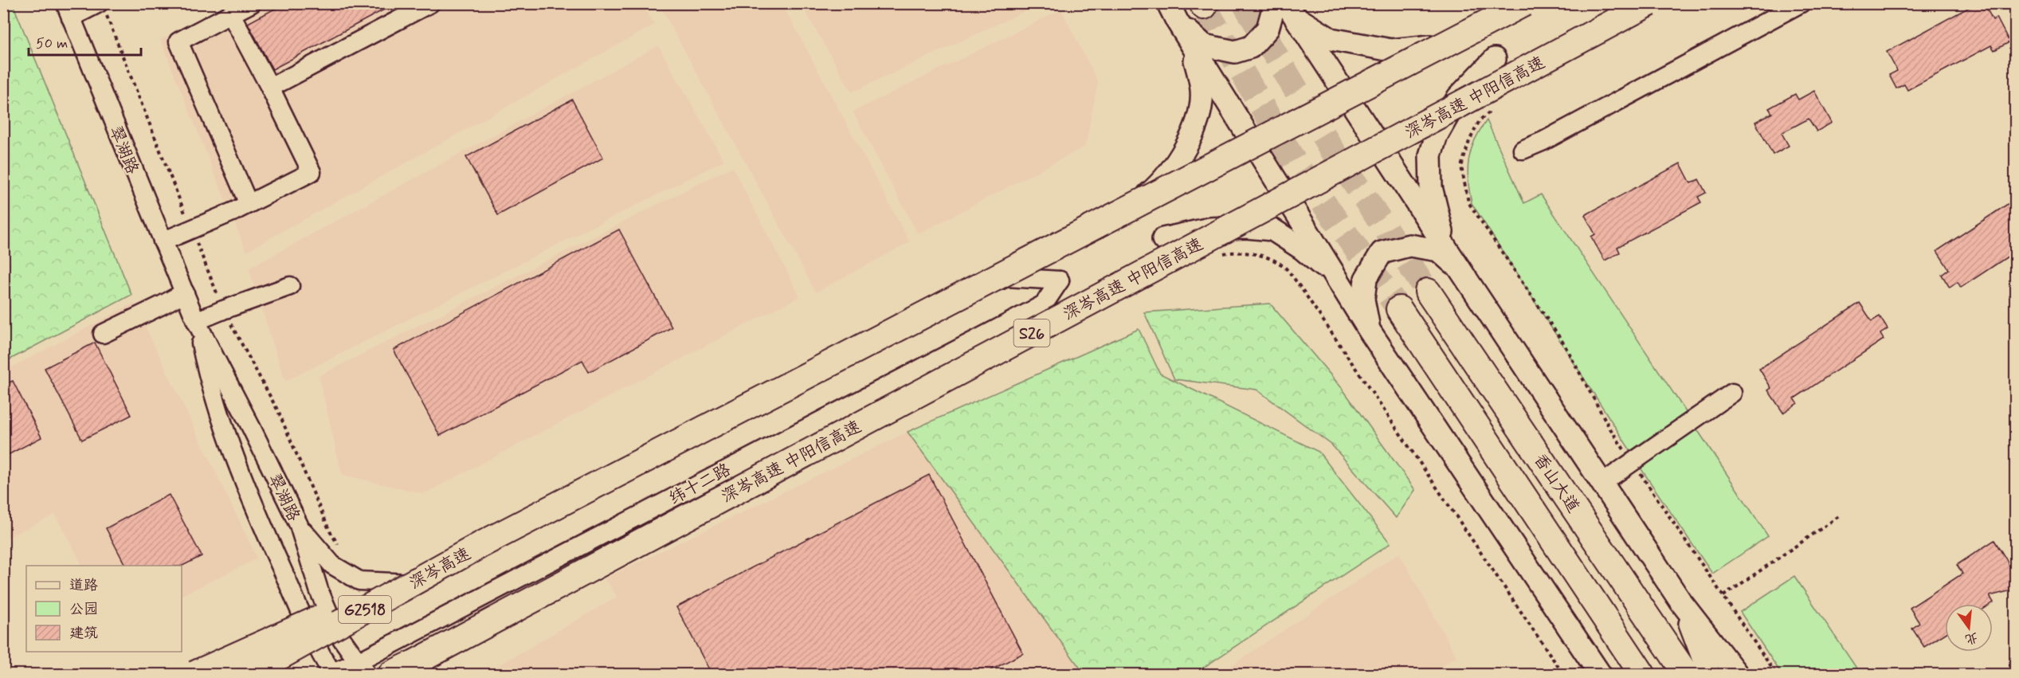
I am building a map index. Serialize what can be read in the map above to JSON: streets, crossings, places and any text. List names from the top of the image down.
{
  "streets": {
    "highway": [
      "深岑高速 中阳信高速",
      "S26",
      "香山大道",
      "深岑高速",
      "G2518"
    ],
    "street": ["翠湖路", "纬十二路"]
  },
  "crossings": [
    ["翠湖路", "纬十二路"]
  ],
  "legend": ["道路", "公园", "建筑"],
  "scale_bar": "50 m",
  "north": "bottom"
}
